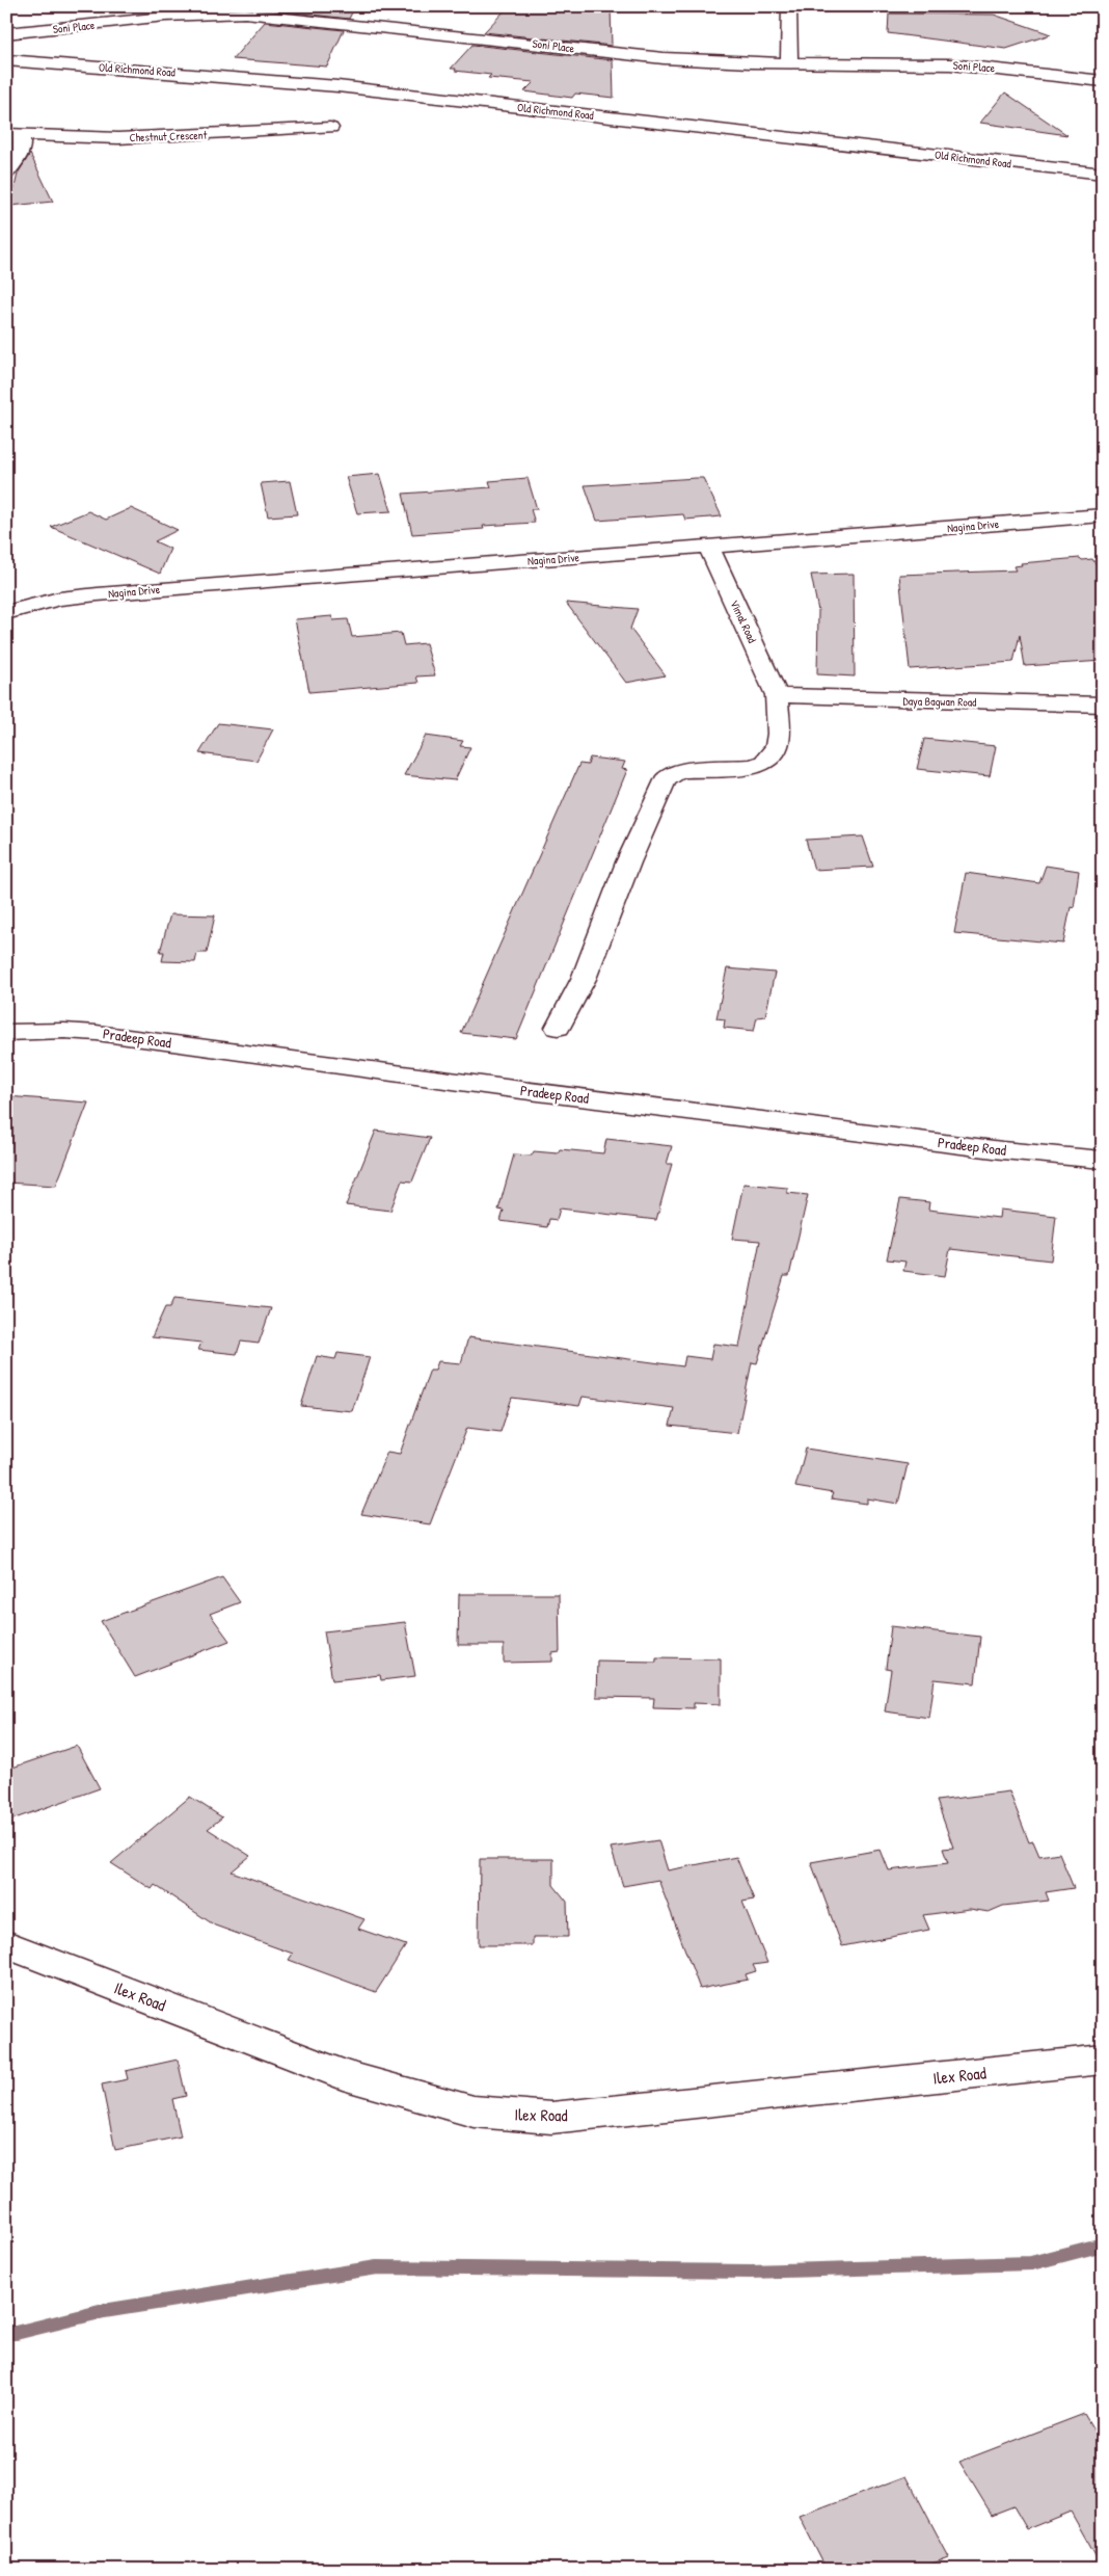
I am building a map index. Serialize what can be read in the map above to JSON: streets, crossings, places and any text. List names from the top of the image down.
{
  "streets": {
    "street": [
      "Soni Place",
      "Old Richmond Road",
      "Chestnut Crescent",
      "Nagina Drive",
      "Vimal Road",
      "Daya Bagwan Road",
      "Pradeep Road",
      "Ilex Road"
    ]
  },
  "crossings": [
    ["Nagina Drive", "Vimal Road"],
    ["Vimal Road", "Daya Bagwan Road"]
  ]
}
